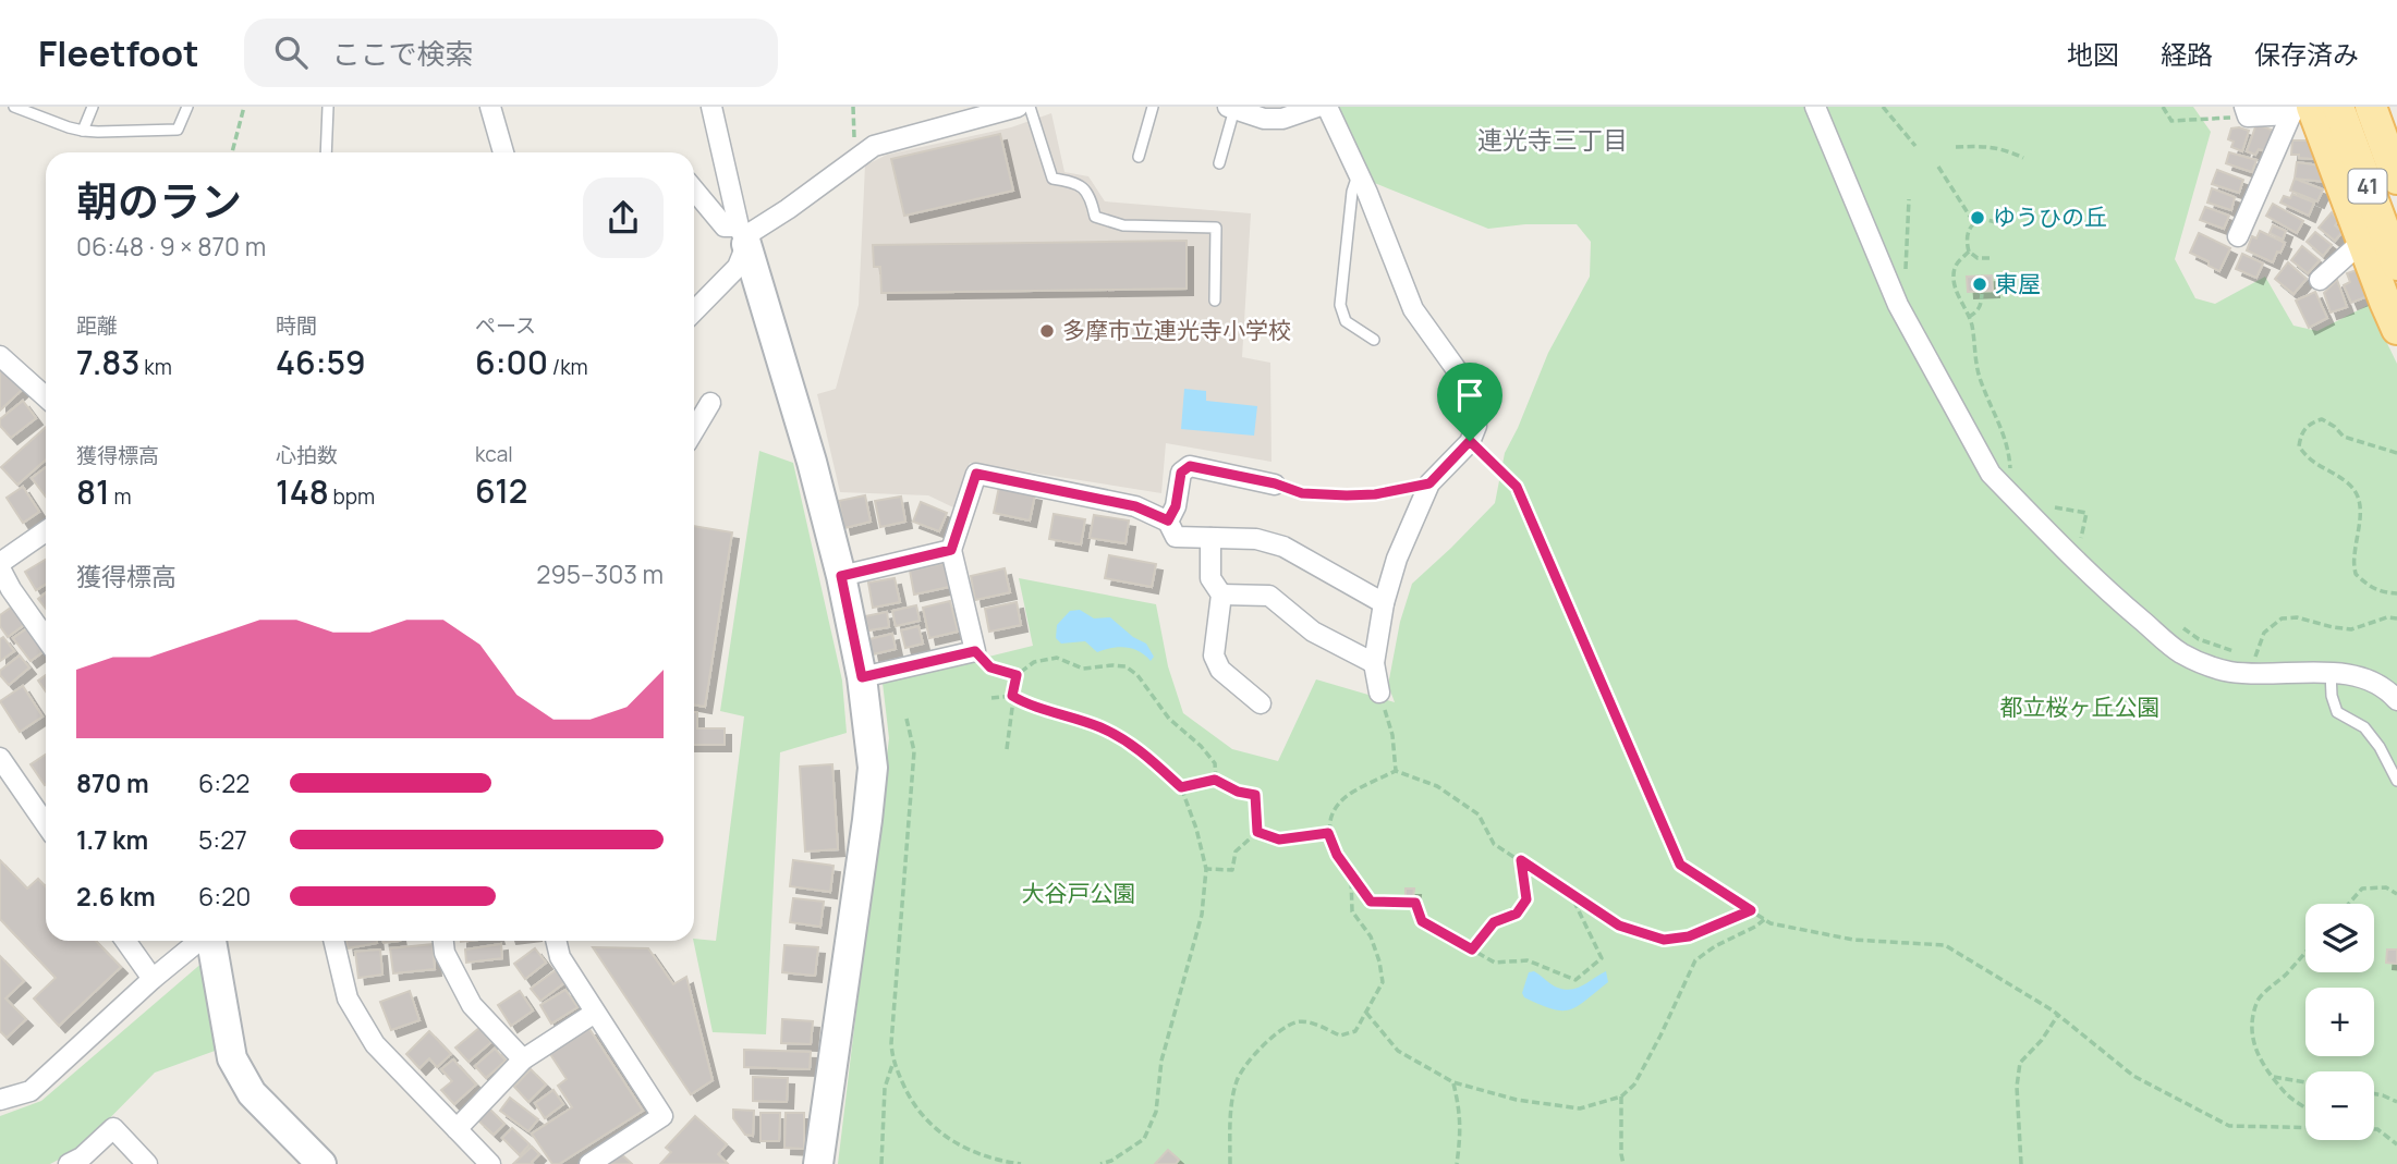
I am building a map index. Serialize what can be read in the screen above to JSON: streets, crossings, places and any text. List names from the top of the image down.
{
  "streets": {
    "main road": ["41"]
  },
  "districts": ["連光寺三丁目"],
  "parks": ["都立桜ヶ丘公園", "大谷戸公園"],
  "places": ["ゆうひの丘", "東屋", "多摩市立連光寺小学校"],
  "page": {
    "header": "Fleetfoot",
    "search": "ここで検索",
    "nav": ["地図", "経路", "保存済み"],
    "heading": ["朝のラン", "06:48 · 9 × 870 m"],
    "stats": [
      ["距離", "7.83 km"],
      ["時間", "46:59"],
      ["ペース", "6:00 /km"],
      ["獲得標高", "81 m"],
      ["心拍数", "148 bpm"],
      ["kcal", "612"]
    ],
    "chart": ["獲得標高", "295–303 m"],
    "list": [
      {
        "name": "870 m",
        "note": "6:22"
      },
      {
        "name": "1.7 km",
        "note": "5:27"
      },
      {
        "name": "2.6 km",
        "note": "6:20"
      }
    ],
    "map_buttons": ["+", "−"]
  }
}
